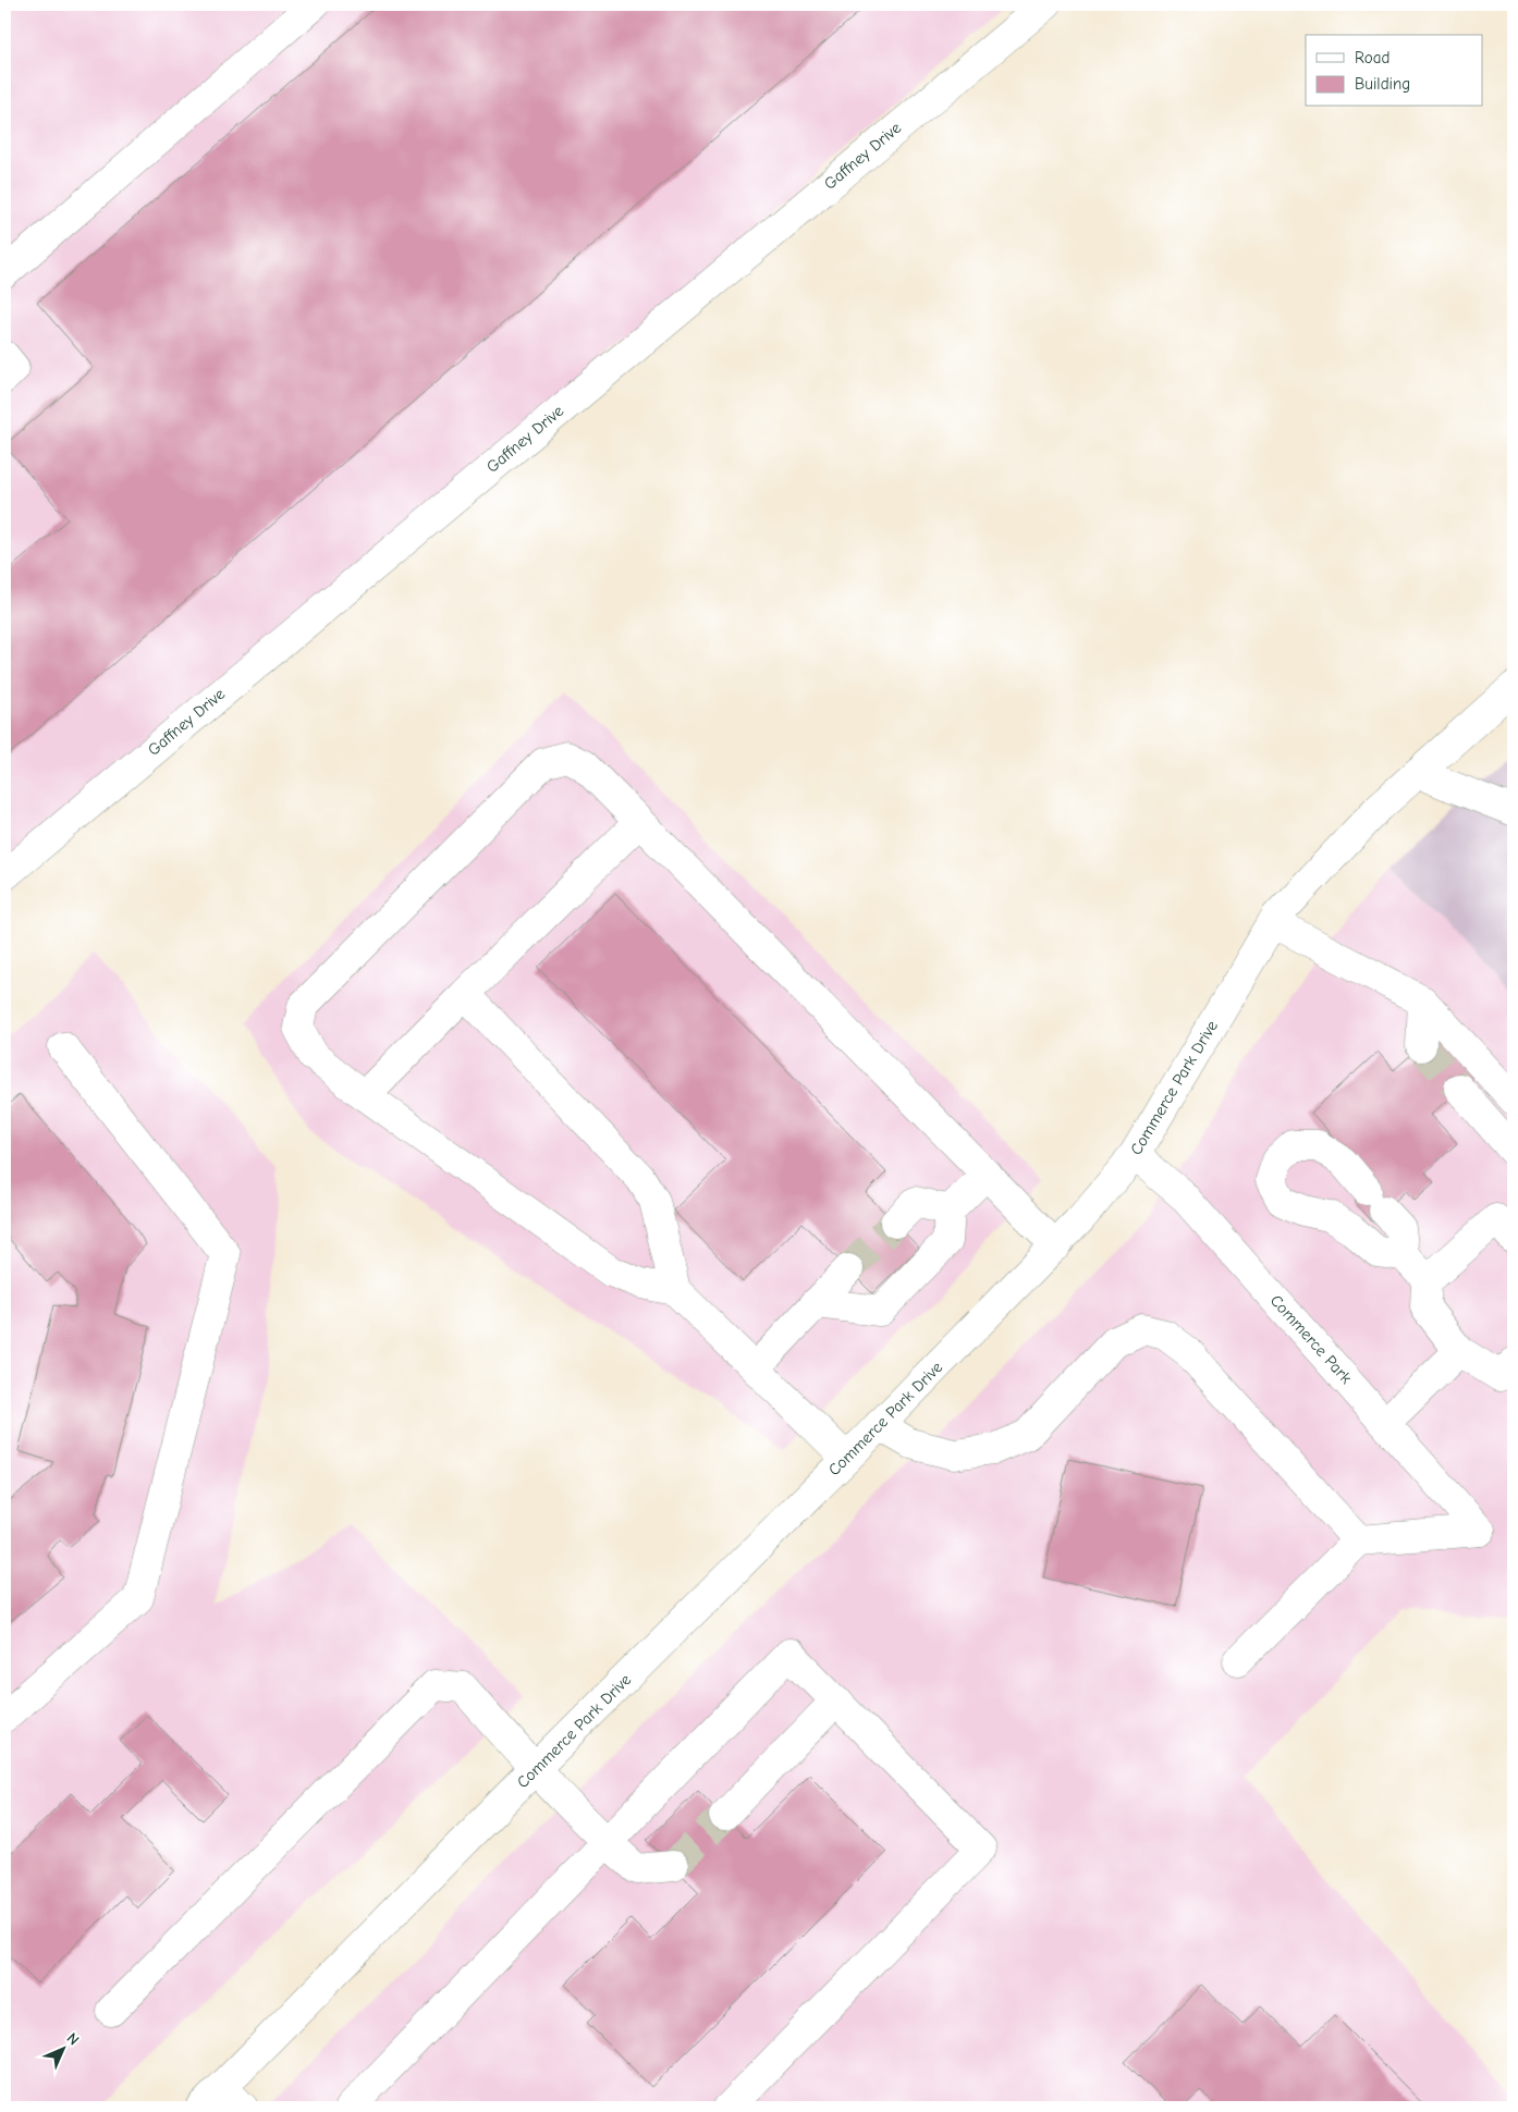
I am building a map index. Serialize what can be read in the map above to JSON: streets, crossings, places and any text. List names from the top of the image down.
{
  "streets": {
    "street": ["Gaffney Drive", "Commerce Park Drive", "Commerce Park"]
  },
  "crossings": [
    ["Commerce Park Drive", "Commerce Park"]
  ],
  "legend": ["Road", "Building"],
  "north": "top right"
}
